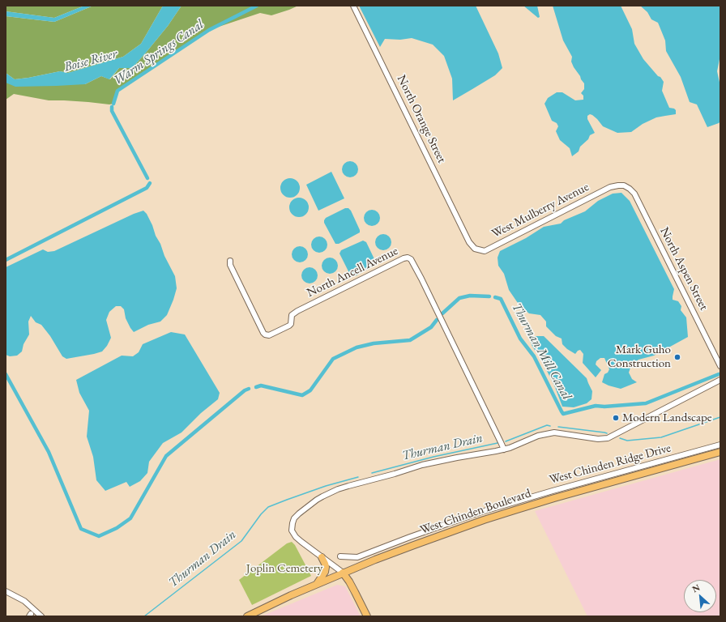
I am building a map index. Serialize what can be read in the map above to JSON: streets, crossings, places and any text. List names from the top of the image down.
{
  "streets": {
    "main road": ["West Chinden Boulevard"],
    "street": [
      "North Orange Street",
      "West Mulberry Avenue",
      "North Aspen Street",
      "North Ancell Avenue",
      "West Chinden Ridge Drive"
    ]
  },
  "crossings": [
    ["North Orange Street", "West Mulberry Avenue"],
    ["West Mulberry Avenue", "North Aspen Street"]
  ],
  "water": [
    "Warm Springs Canal",
    "Boise River",
    "Thurman Mill Canal",
    "Thurman Drain"
  ],
  "parks": ["Joplin Cemetery"],
  "places": ["Mark Guho Construction", "Modern Landscape"],
  "north": "top left"
}
